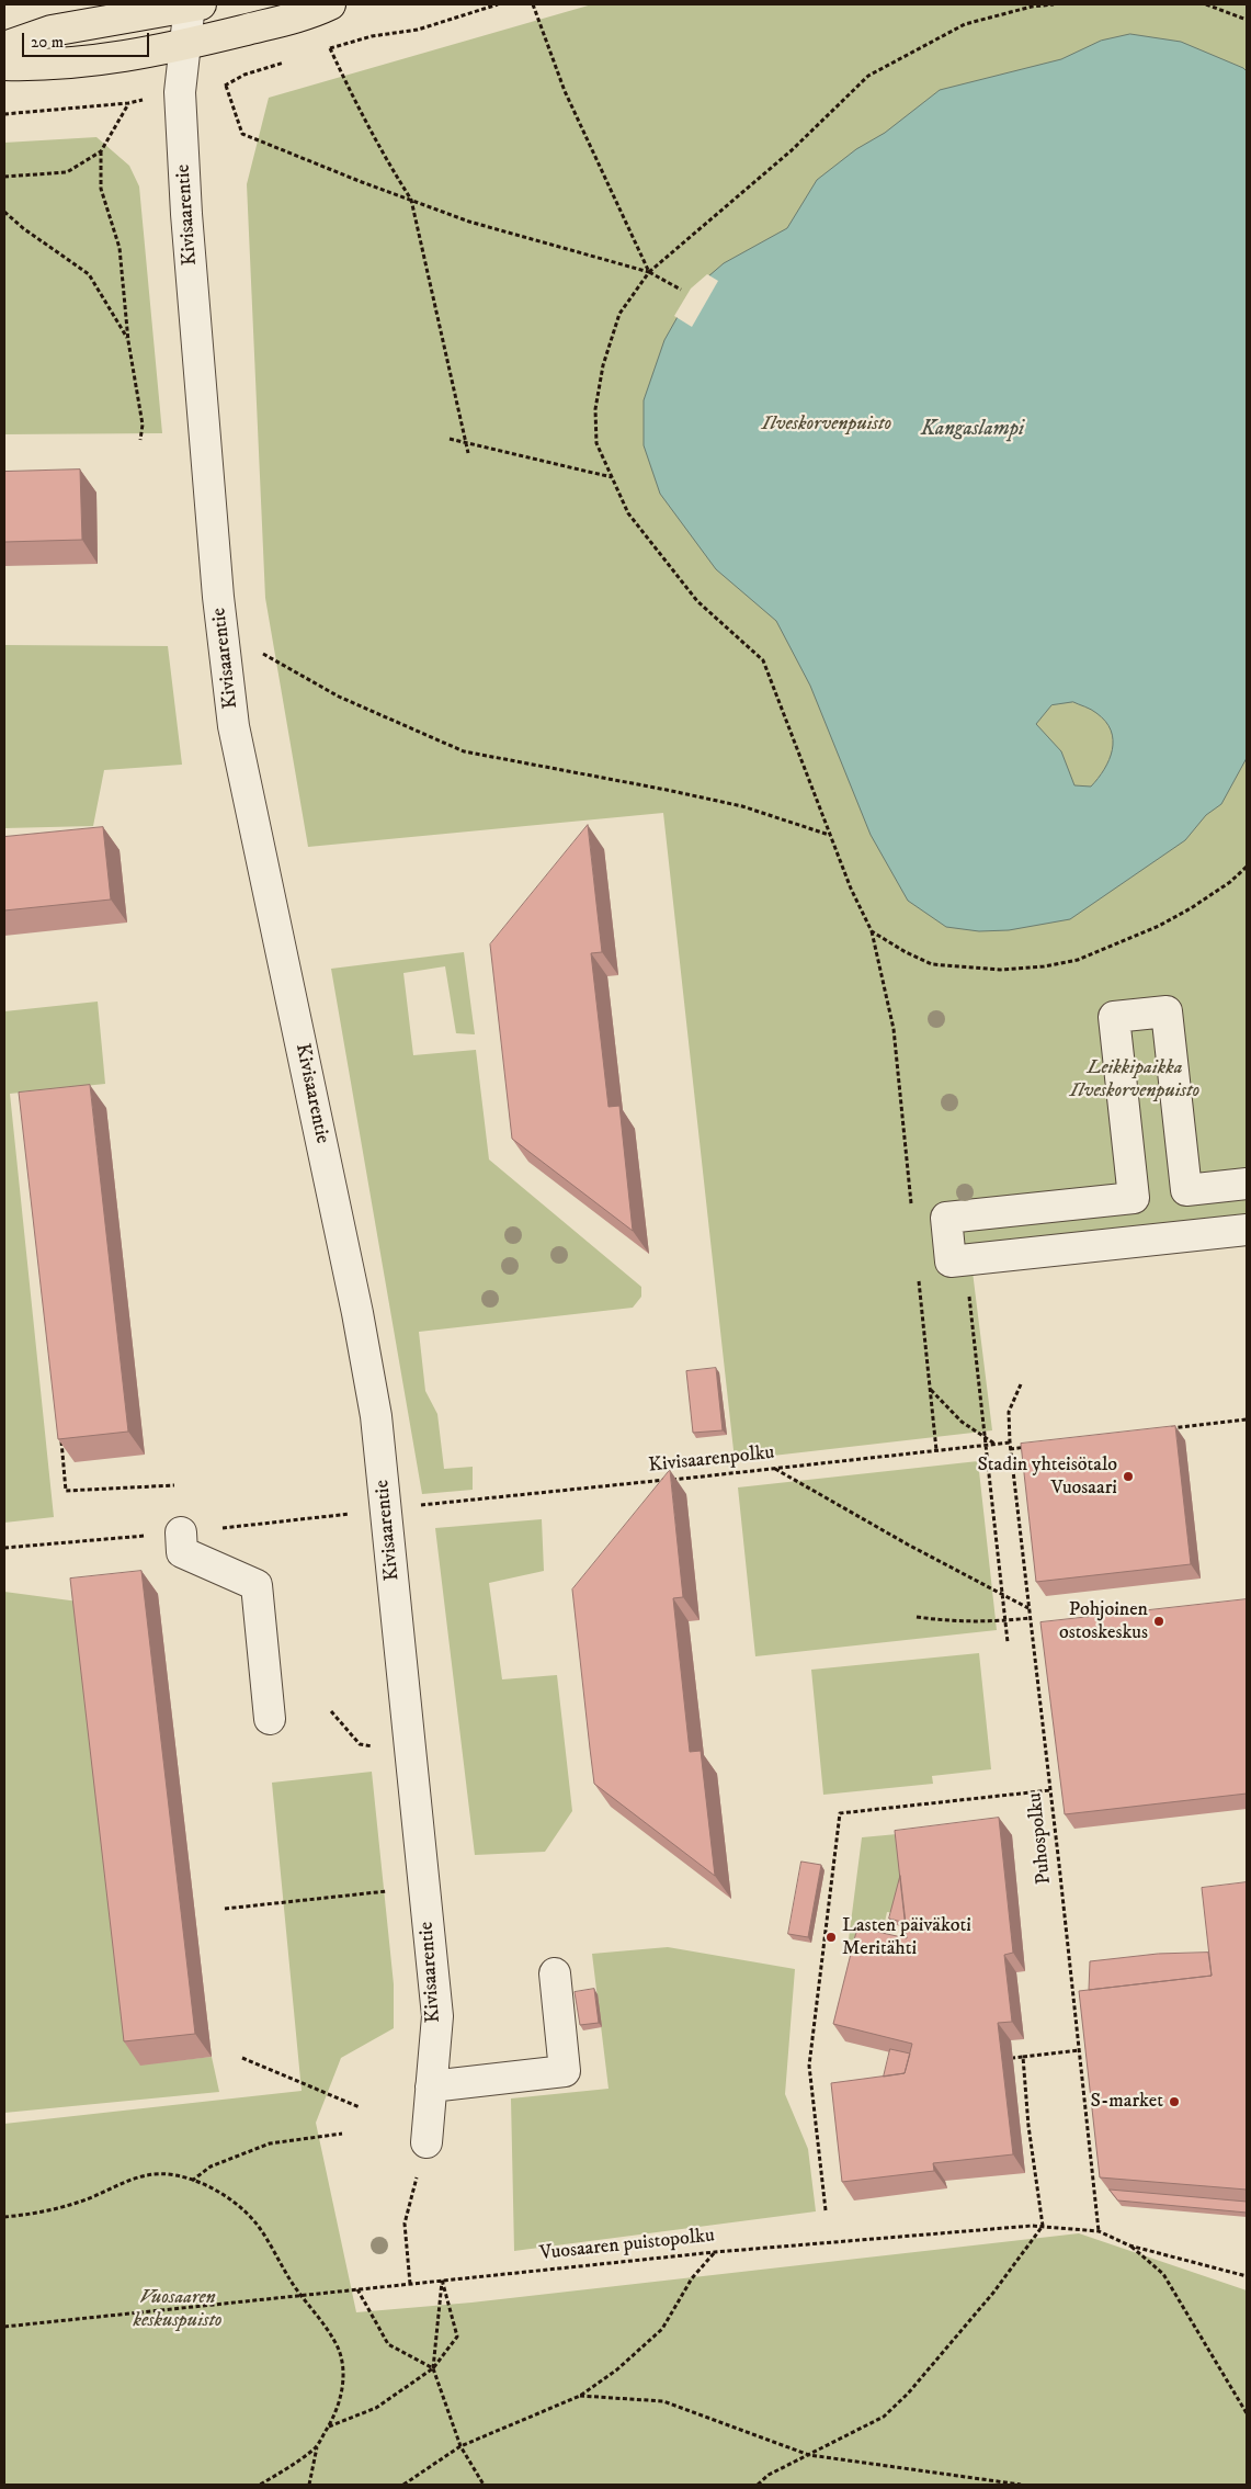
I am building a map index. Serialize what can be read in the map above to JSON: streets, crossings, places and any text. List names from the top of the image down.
{
  "streets": {
    "street": ["Kivisaarentie"],
    "path": ["Kivisaarenpolku", "Puhospolku", "Vuosaaren puistopolku"]
  },
  "crossings": [
    ["Kivisaarenpolku", "Puhospolku"],
    ["Puhospolku", "Vuosaaren puistopolku"]
  ],
  "water": ["Kangaslampi"],
  "parks": ["Ilveskorvenpuisto", "Leikkipaikka Ilveskorvenpuisto", "Vuosaaren keskuspuisto"],
  "places": [
    "Stadin yhteisötalo Vuosaari",
    "Pohjoinen ostoskeskus",
    "Lasten päiväkoti Meritähti",
    "S-market"
  ],
  "scale_bar": "20 m"
}
